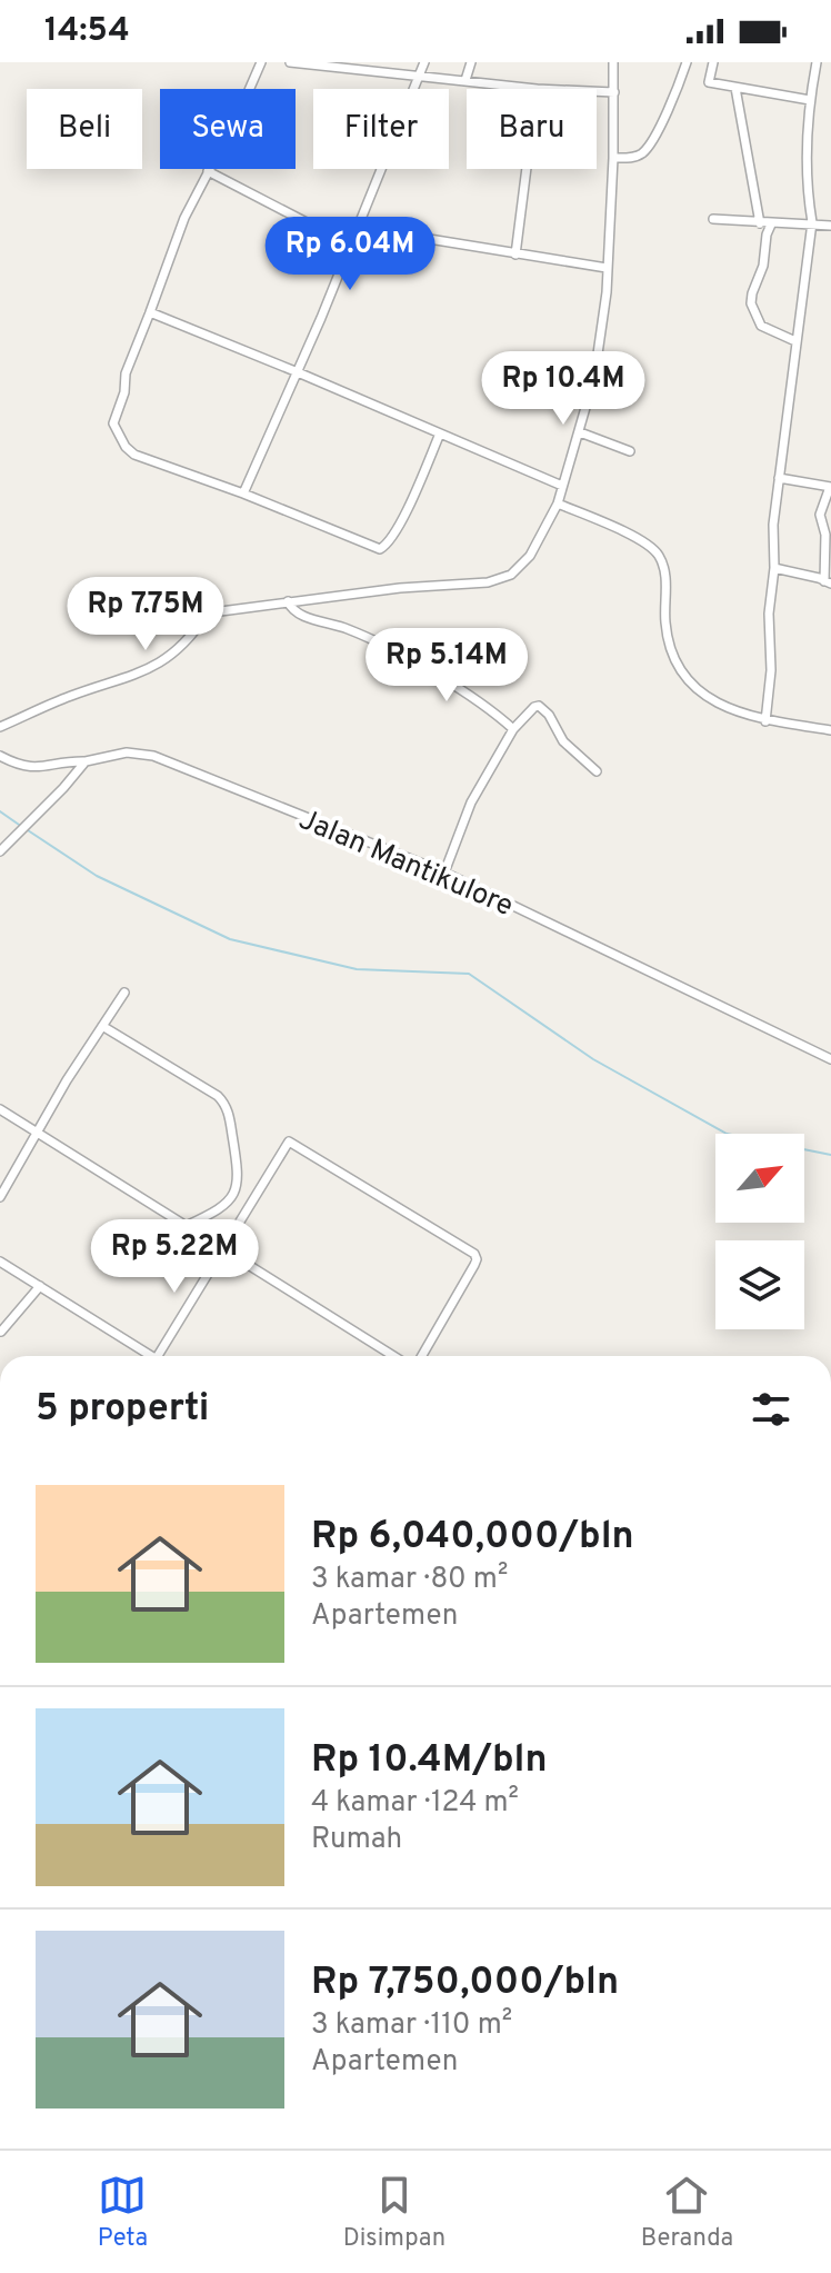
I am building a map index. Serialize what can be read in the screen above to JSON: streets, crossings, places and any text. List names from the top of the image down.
{
  "streets": {
    "street": ["Jalan Mantikulore"]
  },
  "north": "top right",
  "page": {
    "status": "14:54",
    "chip": [
      "Beli",
      "Sewa",
      "Filter",
      "Baru"
    ],
    "price": [
      "Rp 6.04M",
      "Rp 10.4M",
      "Rp 7.75M",
      "Rp 5.14M",
      "Rp 5.22M"
    ],
    "heading": "5 properti",
    "list": [
      {
        "name": "Rp 6,040,000/bln",
        "note": "3 kamar · 80 m² · Apartemen"
      },
      {
        "name": "Rp 10.4M/bln",
        "note": "4 kamar · 124 m² · Rumah"
      },
      {
        "name": "Rp 7,750,000/bln",
        "note": "3 kamar · 110 m² · Apartemen"
      }
    ],
    "tabs": ["Peta", "Disimpan", "Beranda"]
  }
}
